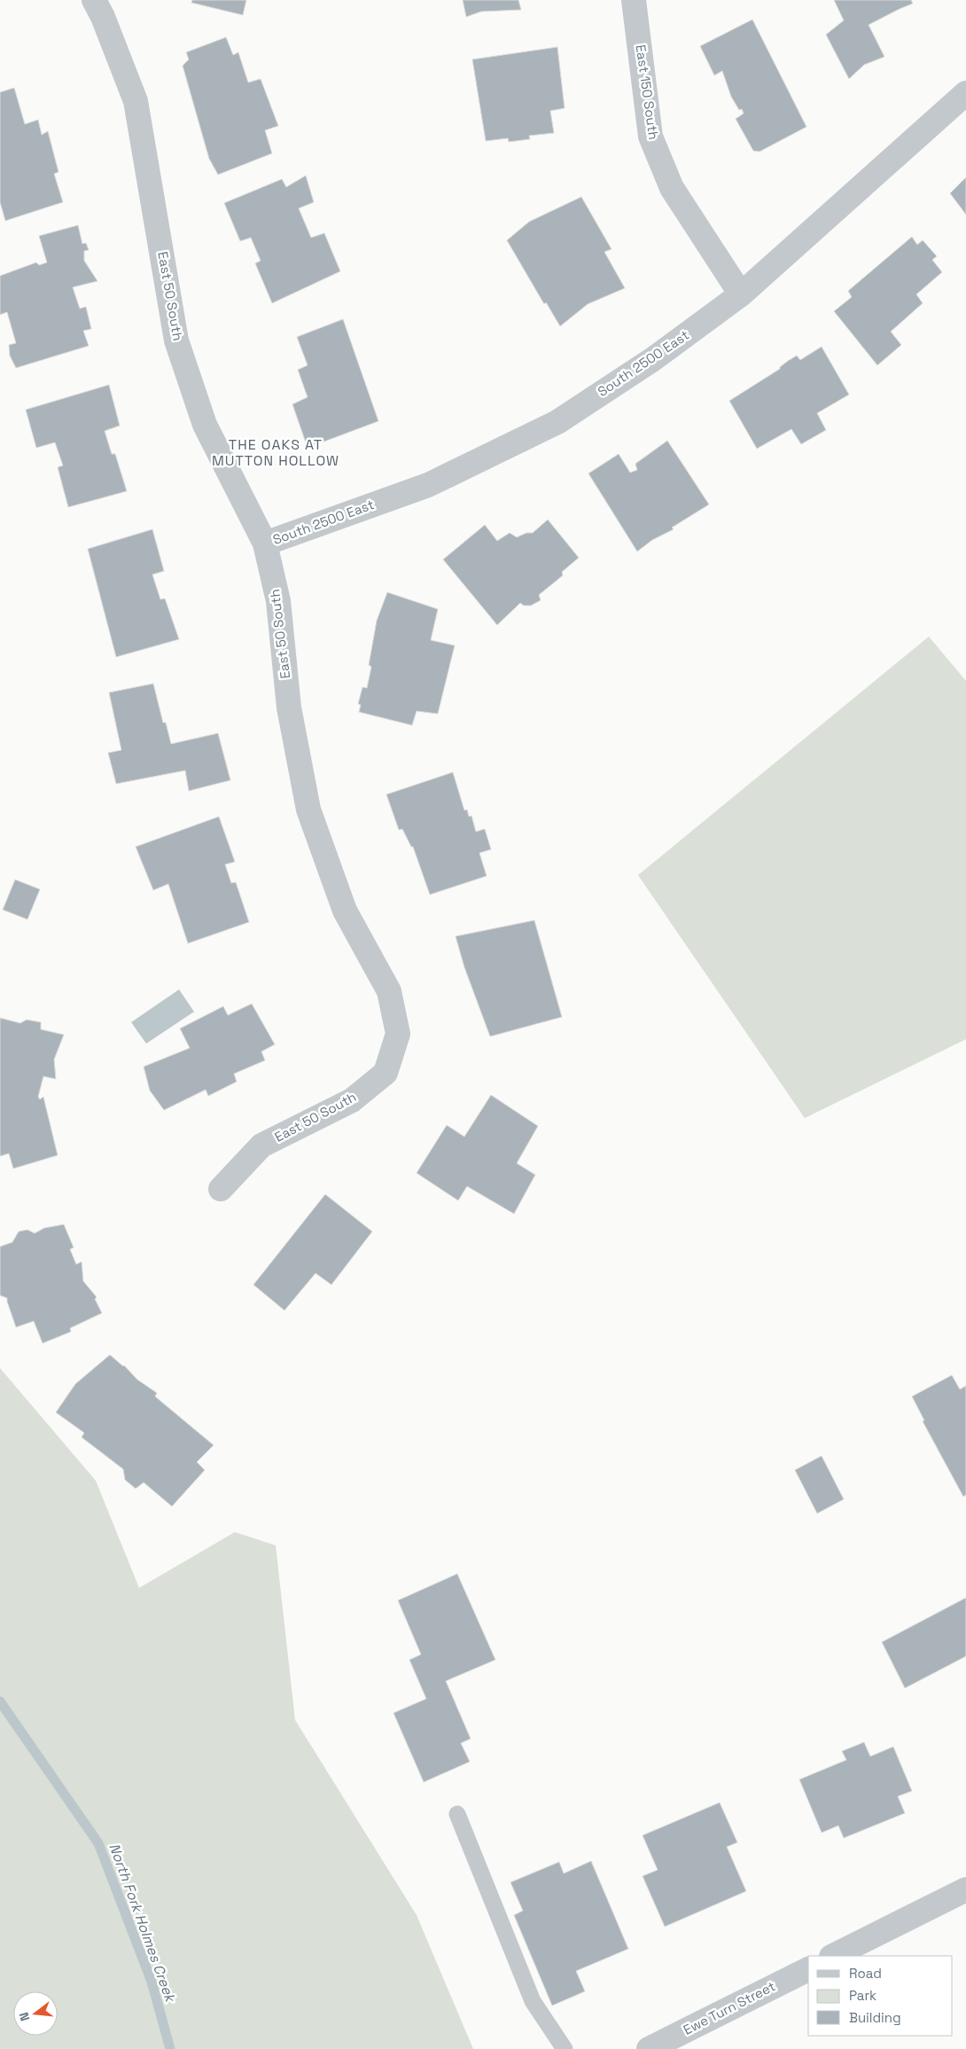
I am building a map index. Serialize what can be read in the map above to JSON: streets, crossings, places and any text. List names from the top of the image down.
{
  "streets": {
    "street": [
      "East 150 South",
      "East 50 South",
      "South 2500 East",
      "Ewe Turn Street"
    ]
  },
  "crossings": [
    ["East 150 South", "South 2500 East"],
    ["East 50 South", "South 2500 East"]
  ],
  "districts": ["THE OAKS AT MUTTON HOLLOW"],
  "water": ["North Fork Holmes Creek"],
  "legend": ["Road", "Park", "Building"],
  "north": "left"
}
